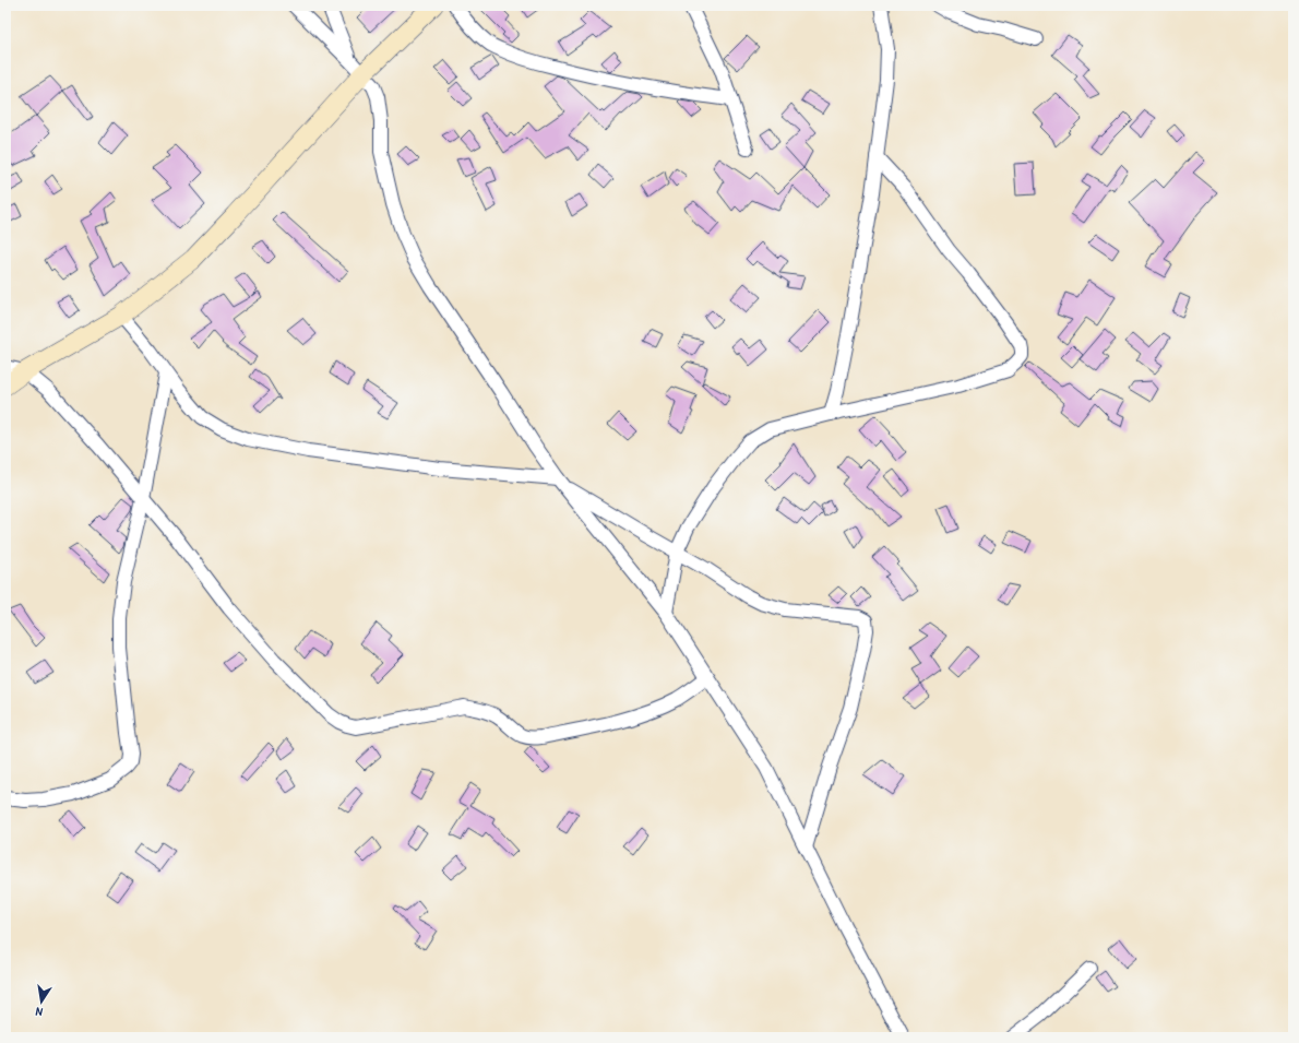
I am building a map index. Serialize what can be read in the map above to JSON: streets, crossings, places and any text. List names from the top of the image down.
{
  "north": "bottom"
}
